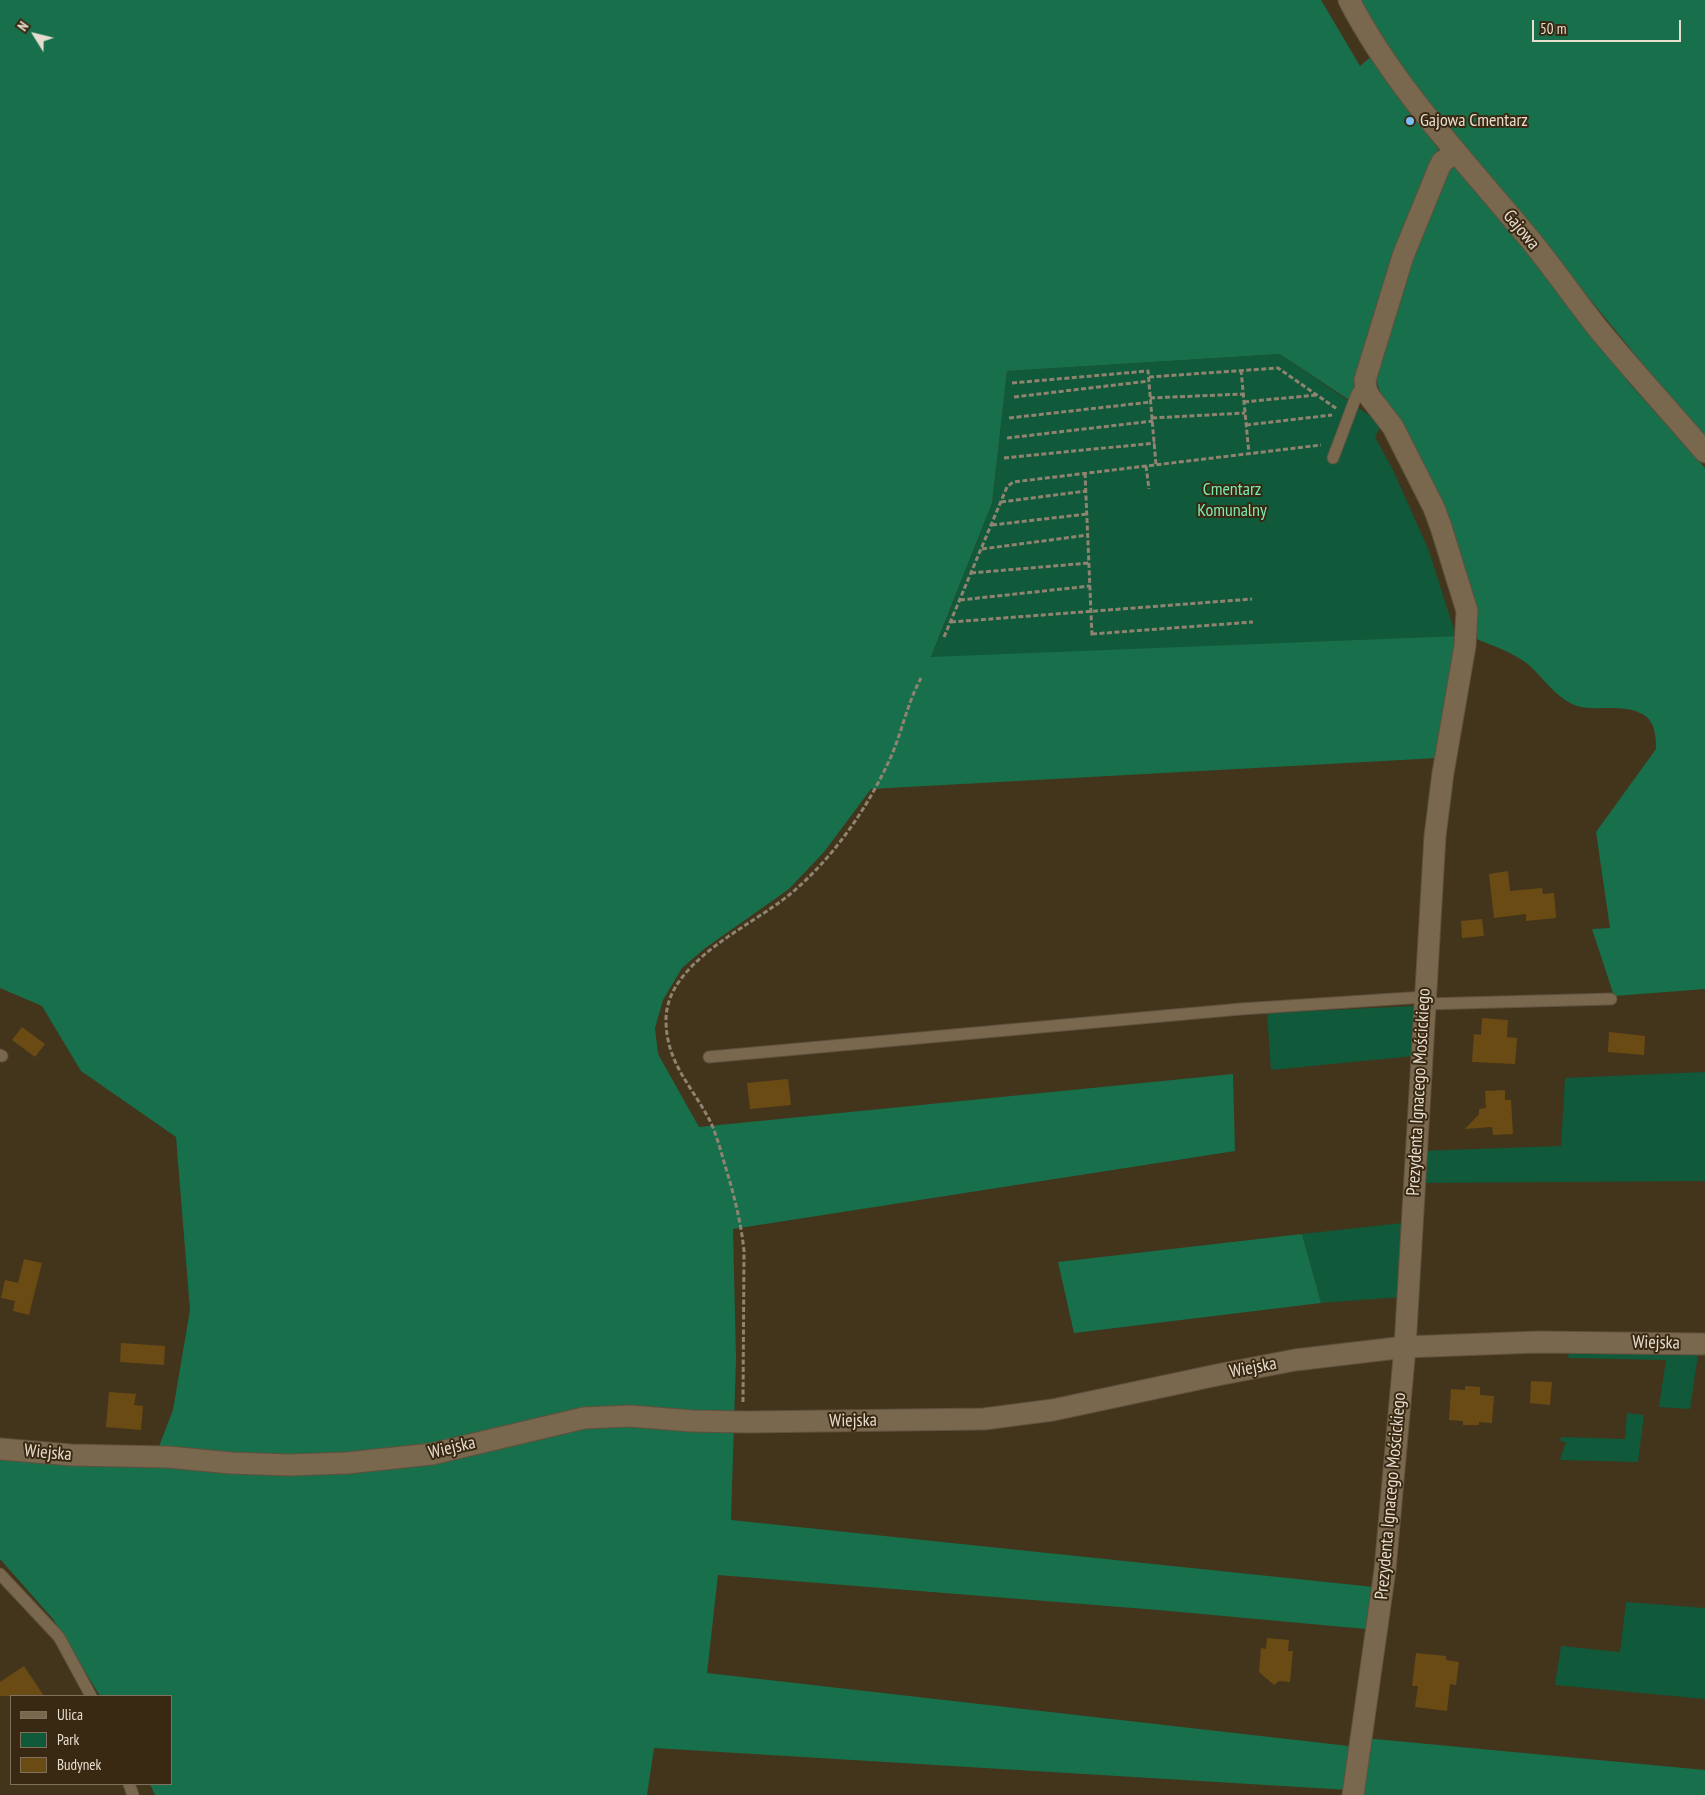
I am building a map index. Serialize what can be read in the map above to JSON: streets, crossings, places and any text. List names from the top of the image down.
{
  "streets": {
    "street": ["Gajowa", "Prezydenta Ignacego Mościckiego", "Wiejska"]
  },
  "crossings": [
    ["Prezydenta Ignacego Mościckiego", "Wiejska"]
  ],
  "parks": ["Cmentarz Komunalny"],
  "places": ["Gajowa Cmentarz"],
  "legend": ["Ulica", "Park", "Budynek"],
  "scale_bar": "50 m",
  "north": "top left"
}
